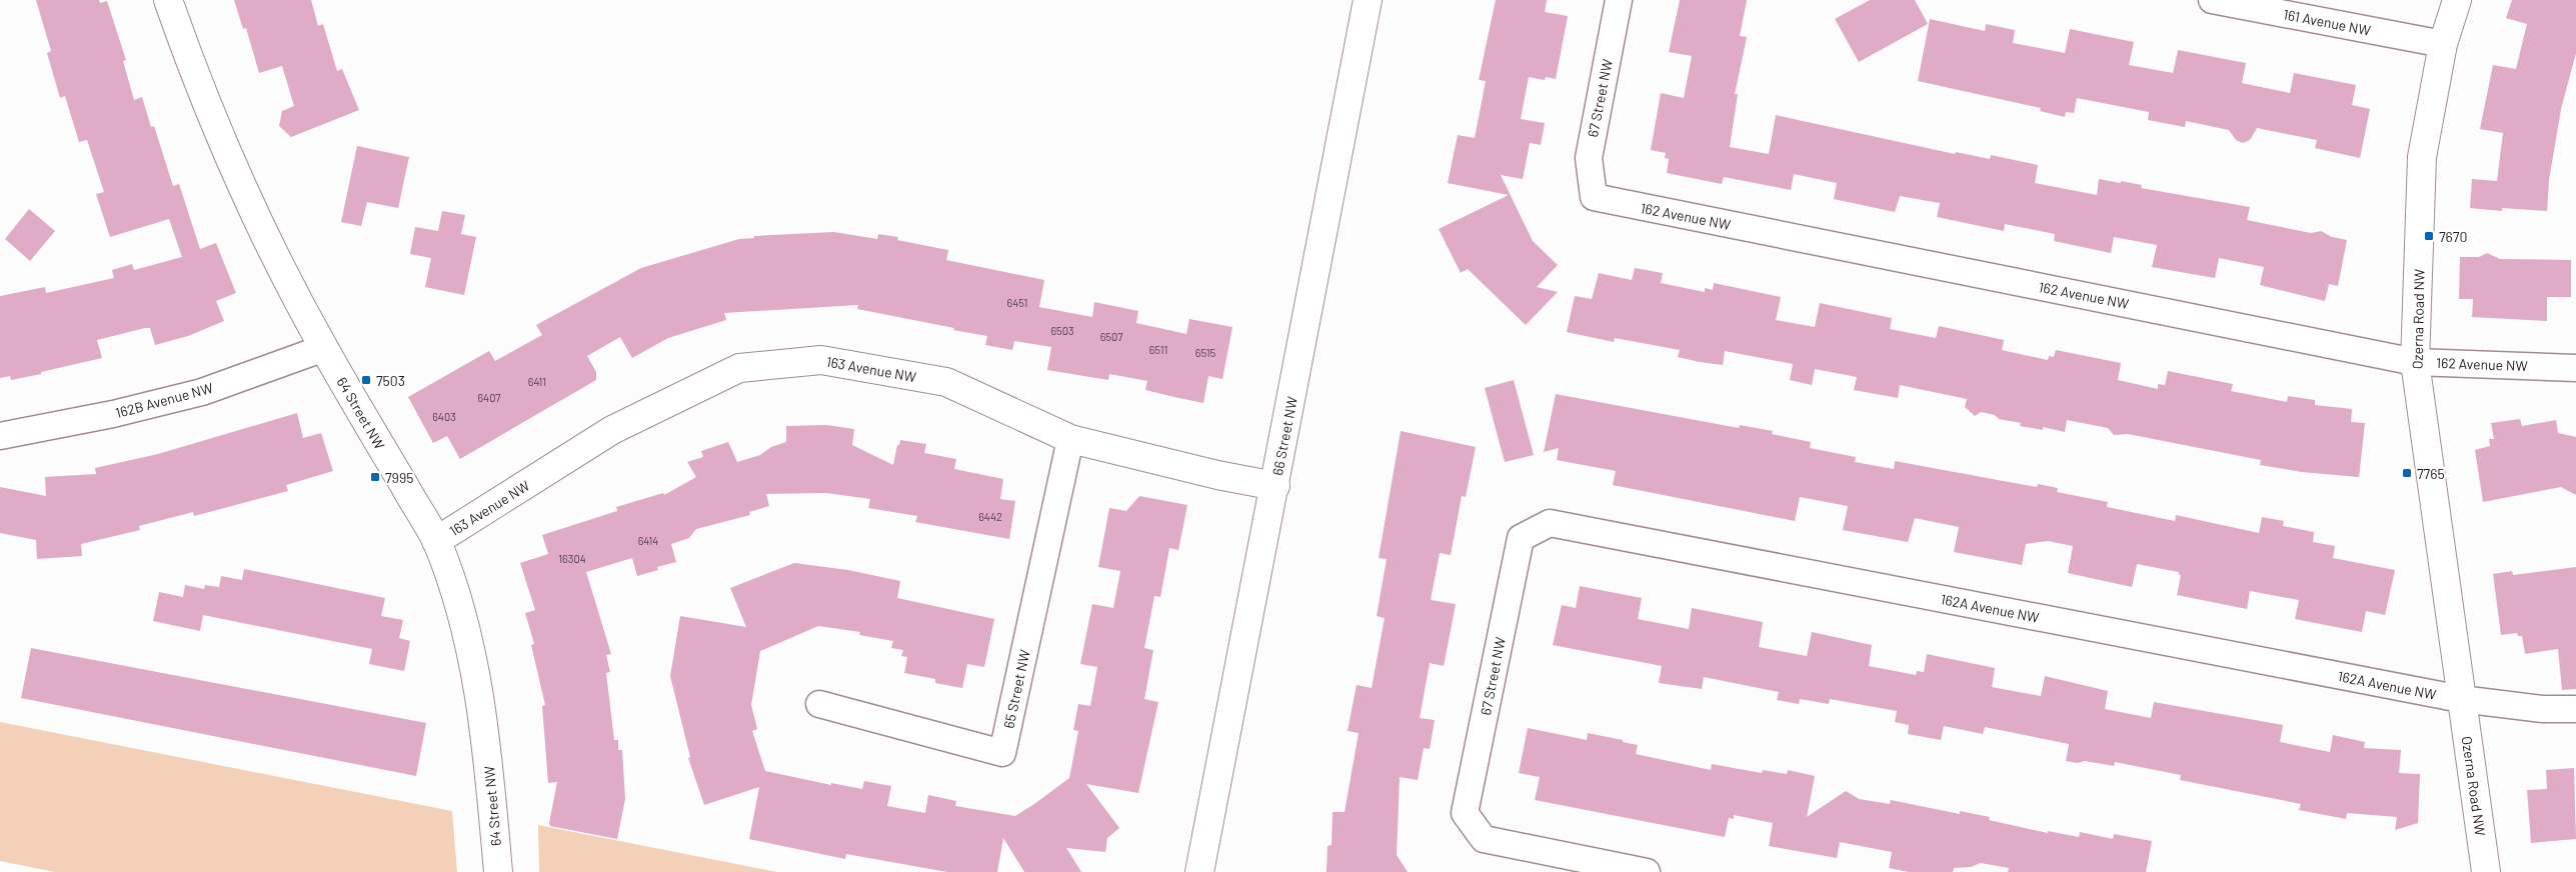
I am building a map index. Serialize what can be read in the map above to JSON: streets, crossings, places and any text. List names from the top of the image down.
{
  "streets": {
    "street": [
      "161 Avenue NW",
      "67 Street NW",
      "162 Avenue NW",
      "Ozerna Road NW",
      "163 Avenue NW",
      "162B Avenue NW",
      "64 Street NW",
      "66 Street NW",
      "162A Avenue NW",
      "65 Street NW"
    ]
  },
  "crossings": [
    ["161 Avenue NW", "Ozerna Road NW"],
    ["67 Street NW", "162 Avenue NW"],
    ["67 Street NW", "162A Avenue NW"],
    ["162 Avenue NW", "Ozerna Road NW"],
    ["Ozerna Road NW", "162A Avenue NW"],
    ["163 Avenue NW", "64 Street NW"],
    ["163 Avenue NW", "66 Street NW"],
    ["163 Avenue NW", "65 Street NW"],
    ["162B Avenue NW", "64 Street NW"]
  ],
  "places": {
    "transit": [
      "7670",
      "7503",
      "7765",
      "7995"
    ]
  },
  "house_numbers": [
    "6451",
    "6503",
    "6507",
    "6511",
    "6515",
    "6411",
    "6407",
    "6403",
    "6442",
    "6414",
    "16304"
  ]
}
